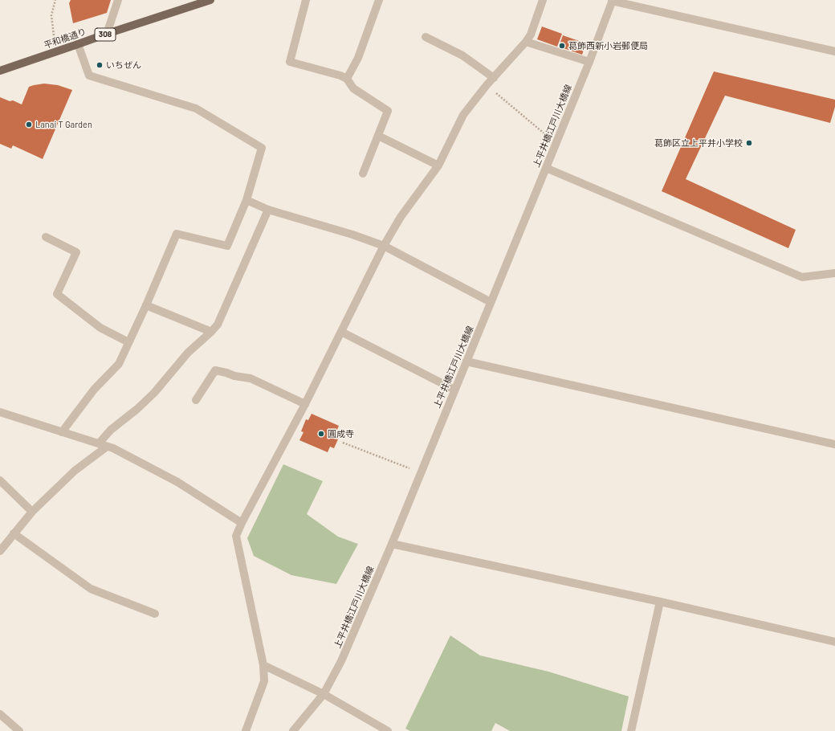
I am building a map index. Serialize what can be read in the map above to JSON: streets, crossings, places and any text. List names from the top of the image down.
{
  "streets": {
    "main road": ["308", "平和橋通り"],
    "street": ["上平井橋江戸川大橋線"]
  },
  "places": [
    "葛飾西新小岩郵便局",
    "いちぜん",
    "Lanai T Garden",
    "葛飾区立上平井小学校",
    "圓成寺"
  ]
}
